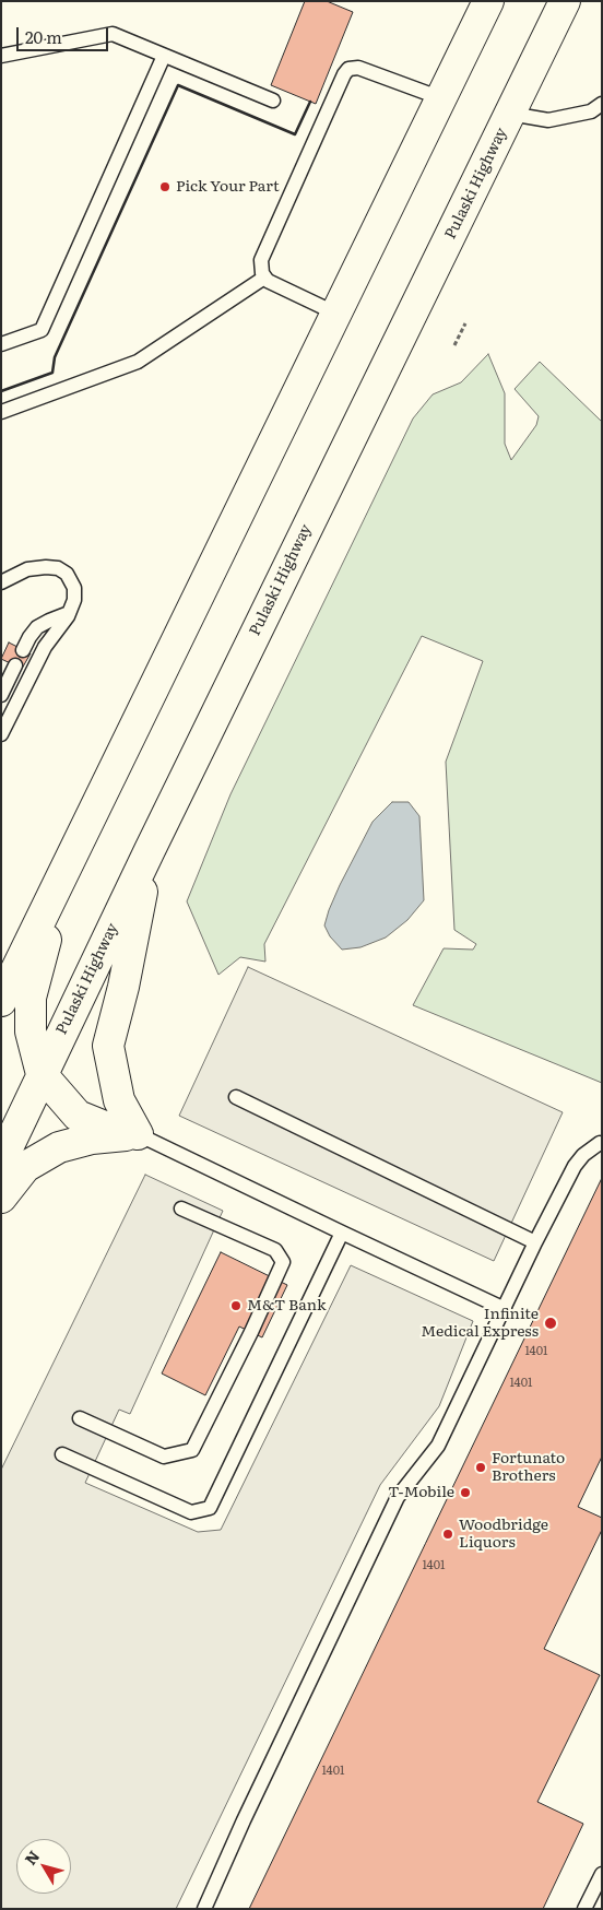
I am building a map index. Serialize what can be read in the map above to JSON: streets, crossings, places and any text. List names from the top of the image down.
{
  "streets": {
    "highway": ["Pulaski Highway"]
  },
  "places": [
    "Pick Your Part",
    "M&T Bank",
    "Infinite Medical Express",
    "Fortunato Brothers",
    "T-Mobile",
    "Woodbridge Liquors"
  ],
  "house_numbers": [
    "1401",
    "1401",
    "1401",
    "1401"
  ],
  "scale_bar": "20 m",
  "north": "top left"
}
